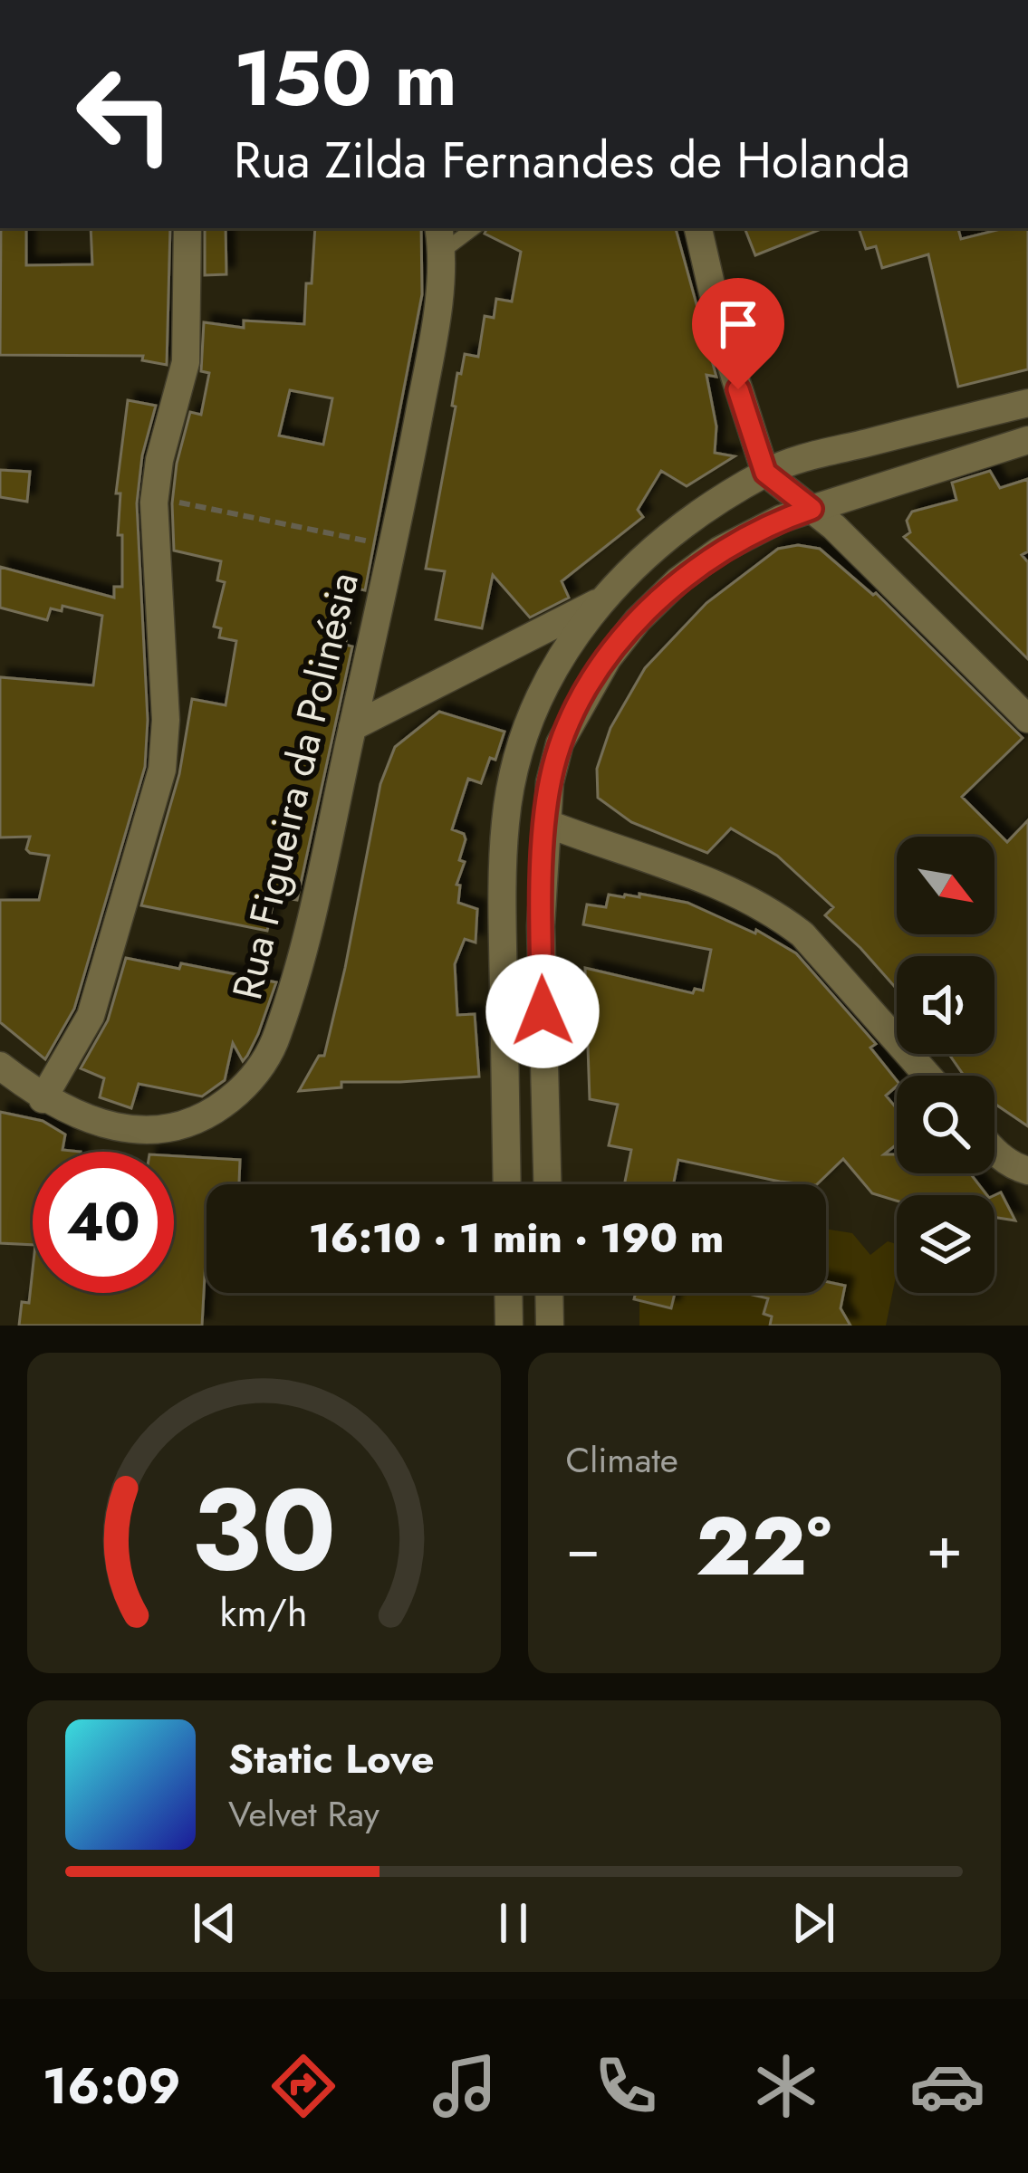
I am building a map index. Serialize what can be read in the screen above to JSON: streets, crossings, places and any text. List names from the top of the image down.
{
  "streets": {
    "street": ["Rua Figueira da Polinésia"]
  },
  "north": "bottom right",
  "page": {
    "turn": ["150 m", "Rua Zilda Fernandes de Holanda"],
    "limit": "40",
    "trip": "16:10 · 1 min · 190 m",
    "tile": "Climate",
    "heat": ["−", "22°", "+"],
    "song": ["Static Love", "Velvet Ray"],
    "tabs": "16:09",
    "gauge": ["30", "km/h"]
  }
}
